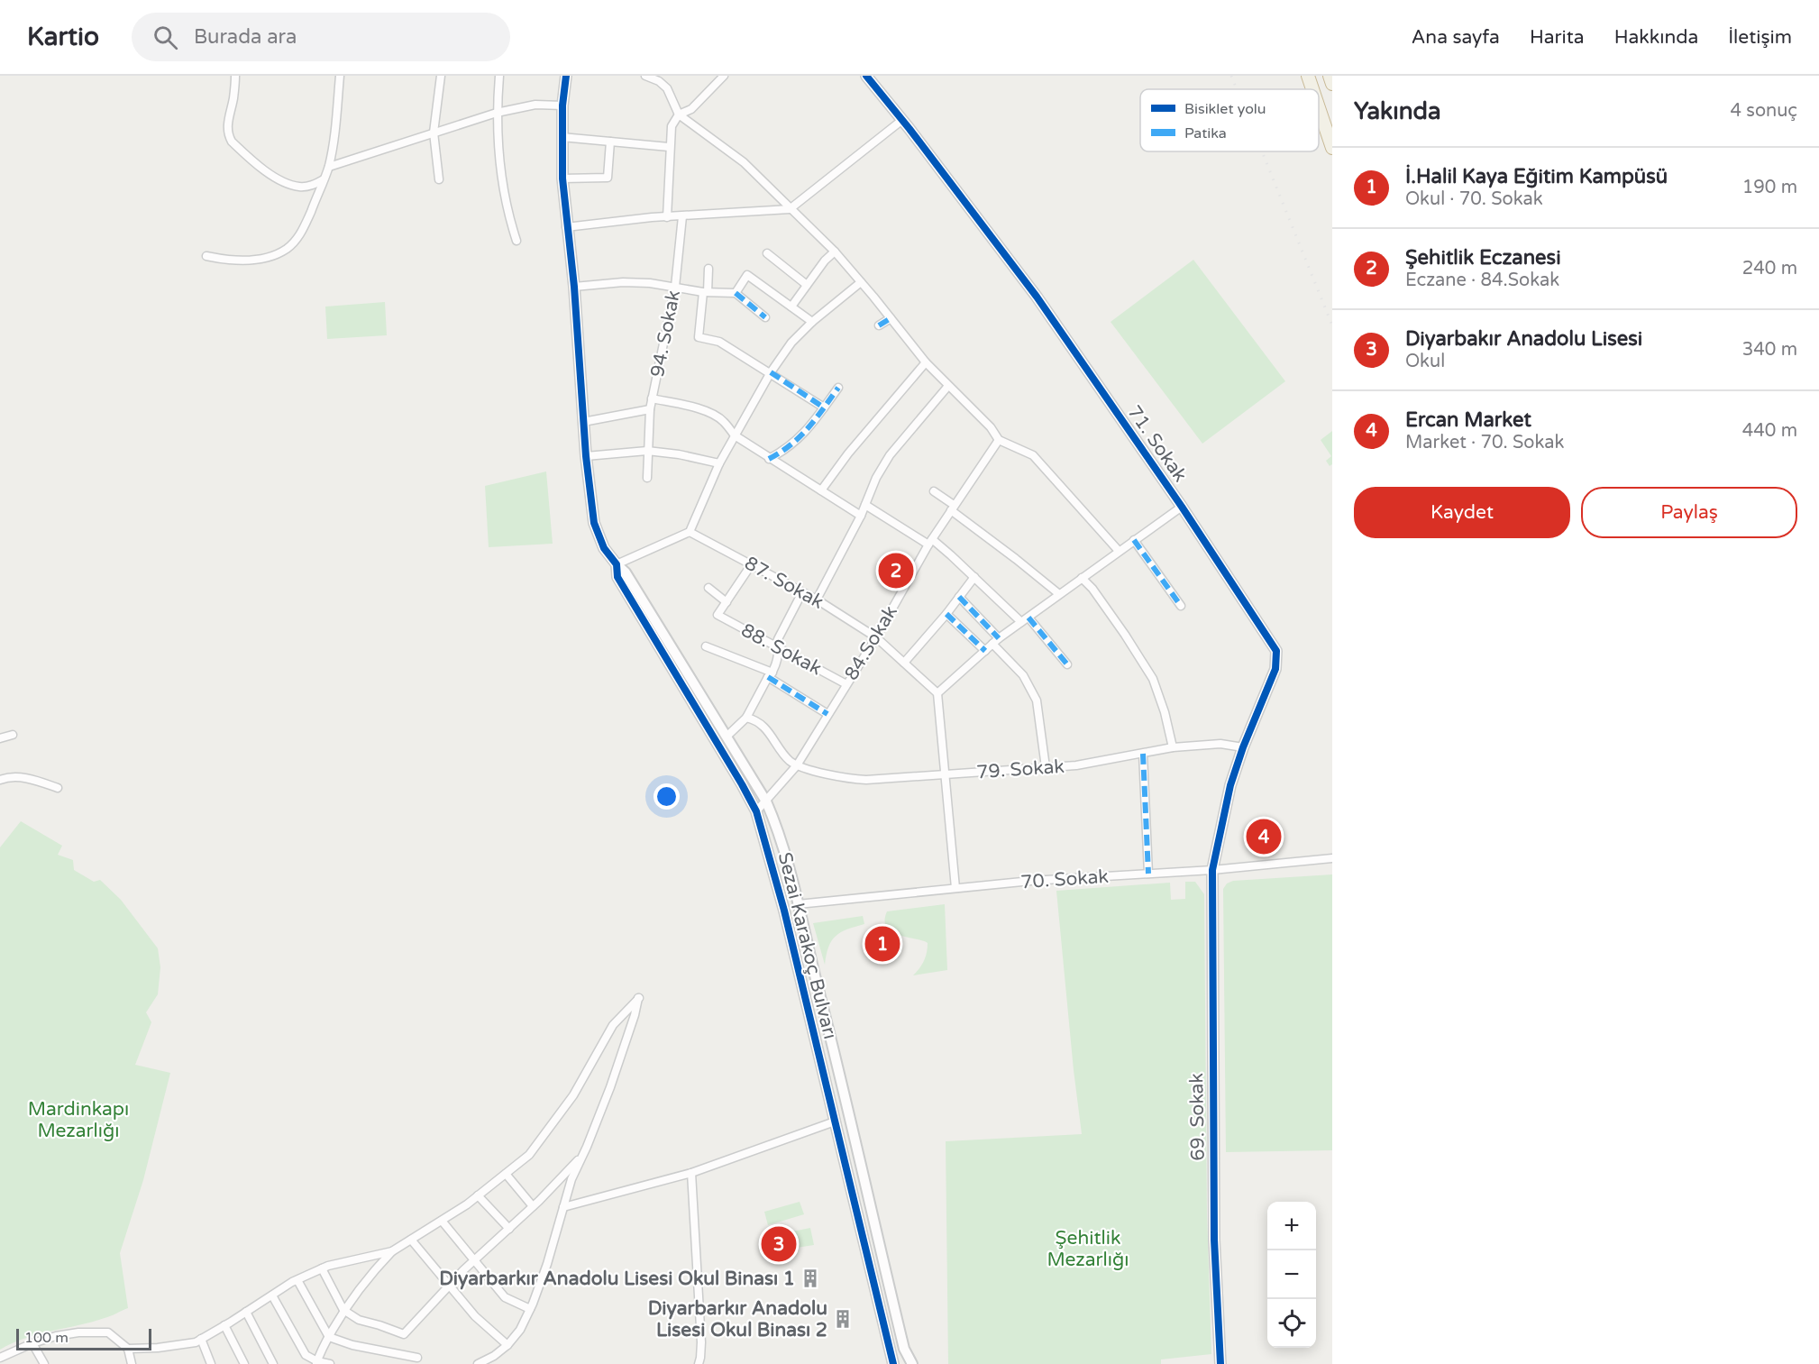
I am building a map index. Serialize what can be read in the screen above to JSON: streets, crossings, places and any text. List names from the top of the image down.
{
  "streets": {
    "street": [
      "94. Sokak",
      "71. Sokak",
      "87. Sokak",
      "84.Sokak",
      "88. Sokak",
      "79. Sokak",
      "70. Sokak",
      "Sezai Karakoç Bulvarı",
      "69. Sokak"
    ]
  },
  "crossings": [
    ["71. Sokak", "79. Sokak"],
    ["71. Sokak", "70. Sokak"],
    ["71. Sokak", "69. Sokak"],
    ["87. Sokak", "84.Sokak"],
    ["84.Sokak", "88. Sokak"],
    ["84.Sokak", "79. Sokak"],
    ["84.Sokak", "Sezai Karakoç Bulvarı"],
    ["70. Sokak", "Sezai Karakoç Bulvarı"],
    ["70. Sokak", "69. Sokak"]
  ],
  "parks": ["Mardinkapı Mezarlığı", "Şehitlik Mezarlığı"],
  "places": {
    "building": ["Diyarbarkır Anadolu Lisesi Okul Binası 1", "Diyarbarkır Anadolu Lisesi Okul Binası 2"]
  },
  "legend": ["Bisiklet yolu", "Patika"],
  "scale_bar": "100 m",
  "page": {
    "header": "Kartio",
    "search": "Burada ara",
    "nav": [
      "Ana sayfa",
      "Harita",
      "Hakkında",
      "İletişim"
    ],
    "heading": ["Yakında", "4 sonuç"],
    "list": [
      {
        "mark": "1",
        "name": "İ.Halil Kaya Eğitim Kampüsü",
        "note": "Okul · 70. Sokak",
        "value": "190 m"
      },
      {
        "mark": "2",
        "name": "Şehitlik Eczanesi",
        "note": "Eczane · 84.Sokak",
        "value": "240 m"
      },
      {
        "mark": "3",
        "name": "Diyarbakır Anadolu Lisesi",
        "note": "Okul",
        "value": "340 m"
      },
      {
        "mark": "4",
        "name": "Ercan Market",
        "note": "Market · 70. Sokak",
        "value": "440 m"
      }
    ],
    "buttons": ["Kaydet", "Paylaş"],
    "pins": [
      "2",
      "4",
      "1",
      "3"
    ],
    "map_buttons": ["+", "−"],
    "scale": "100 m"
  }
}
